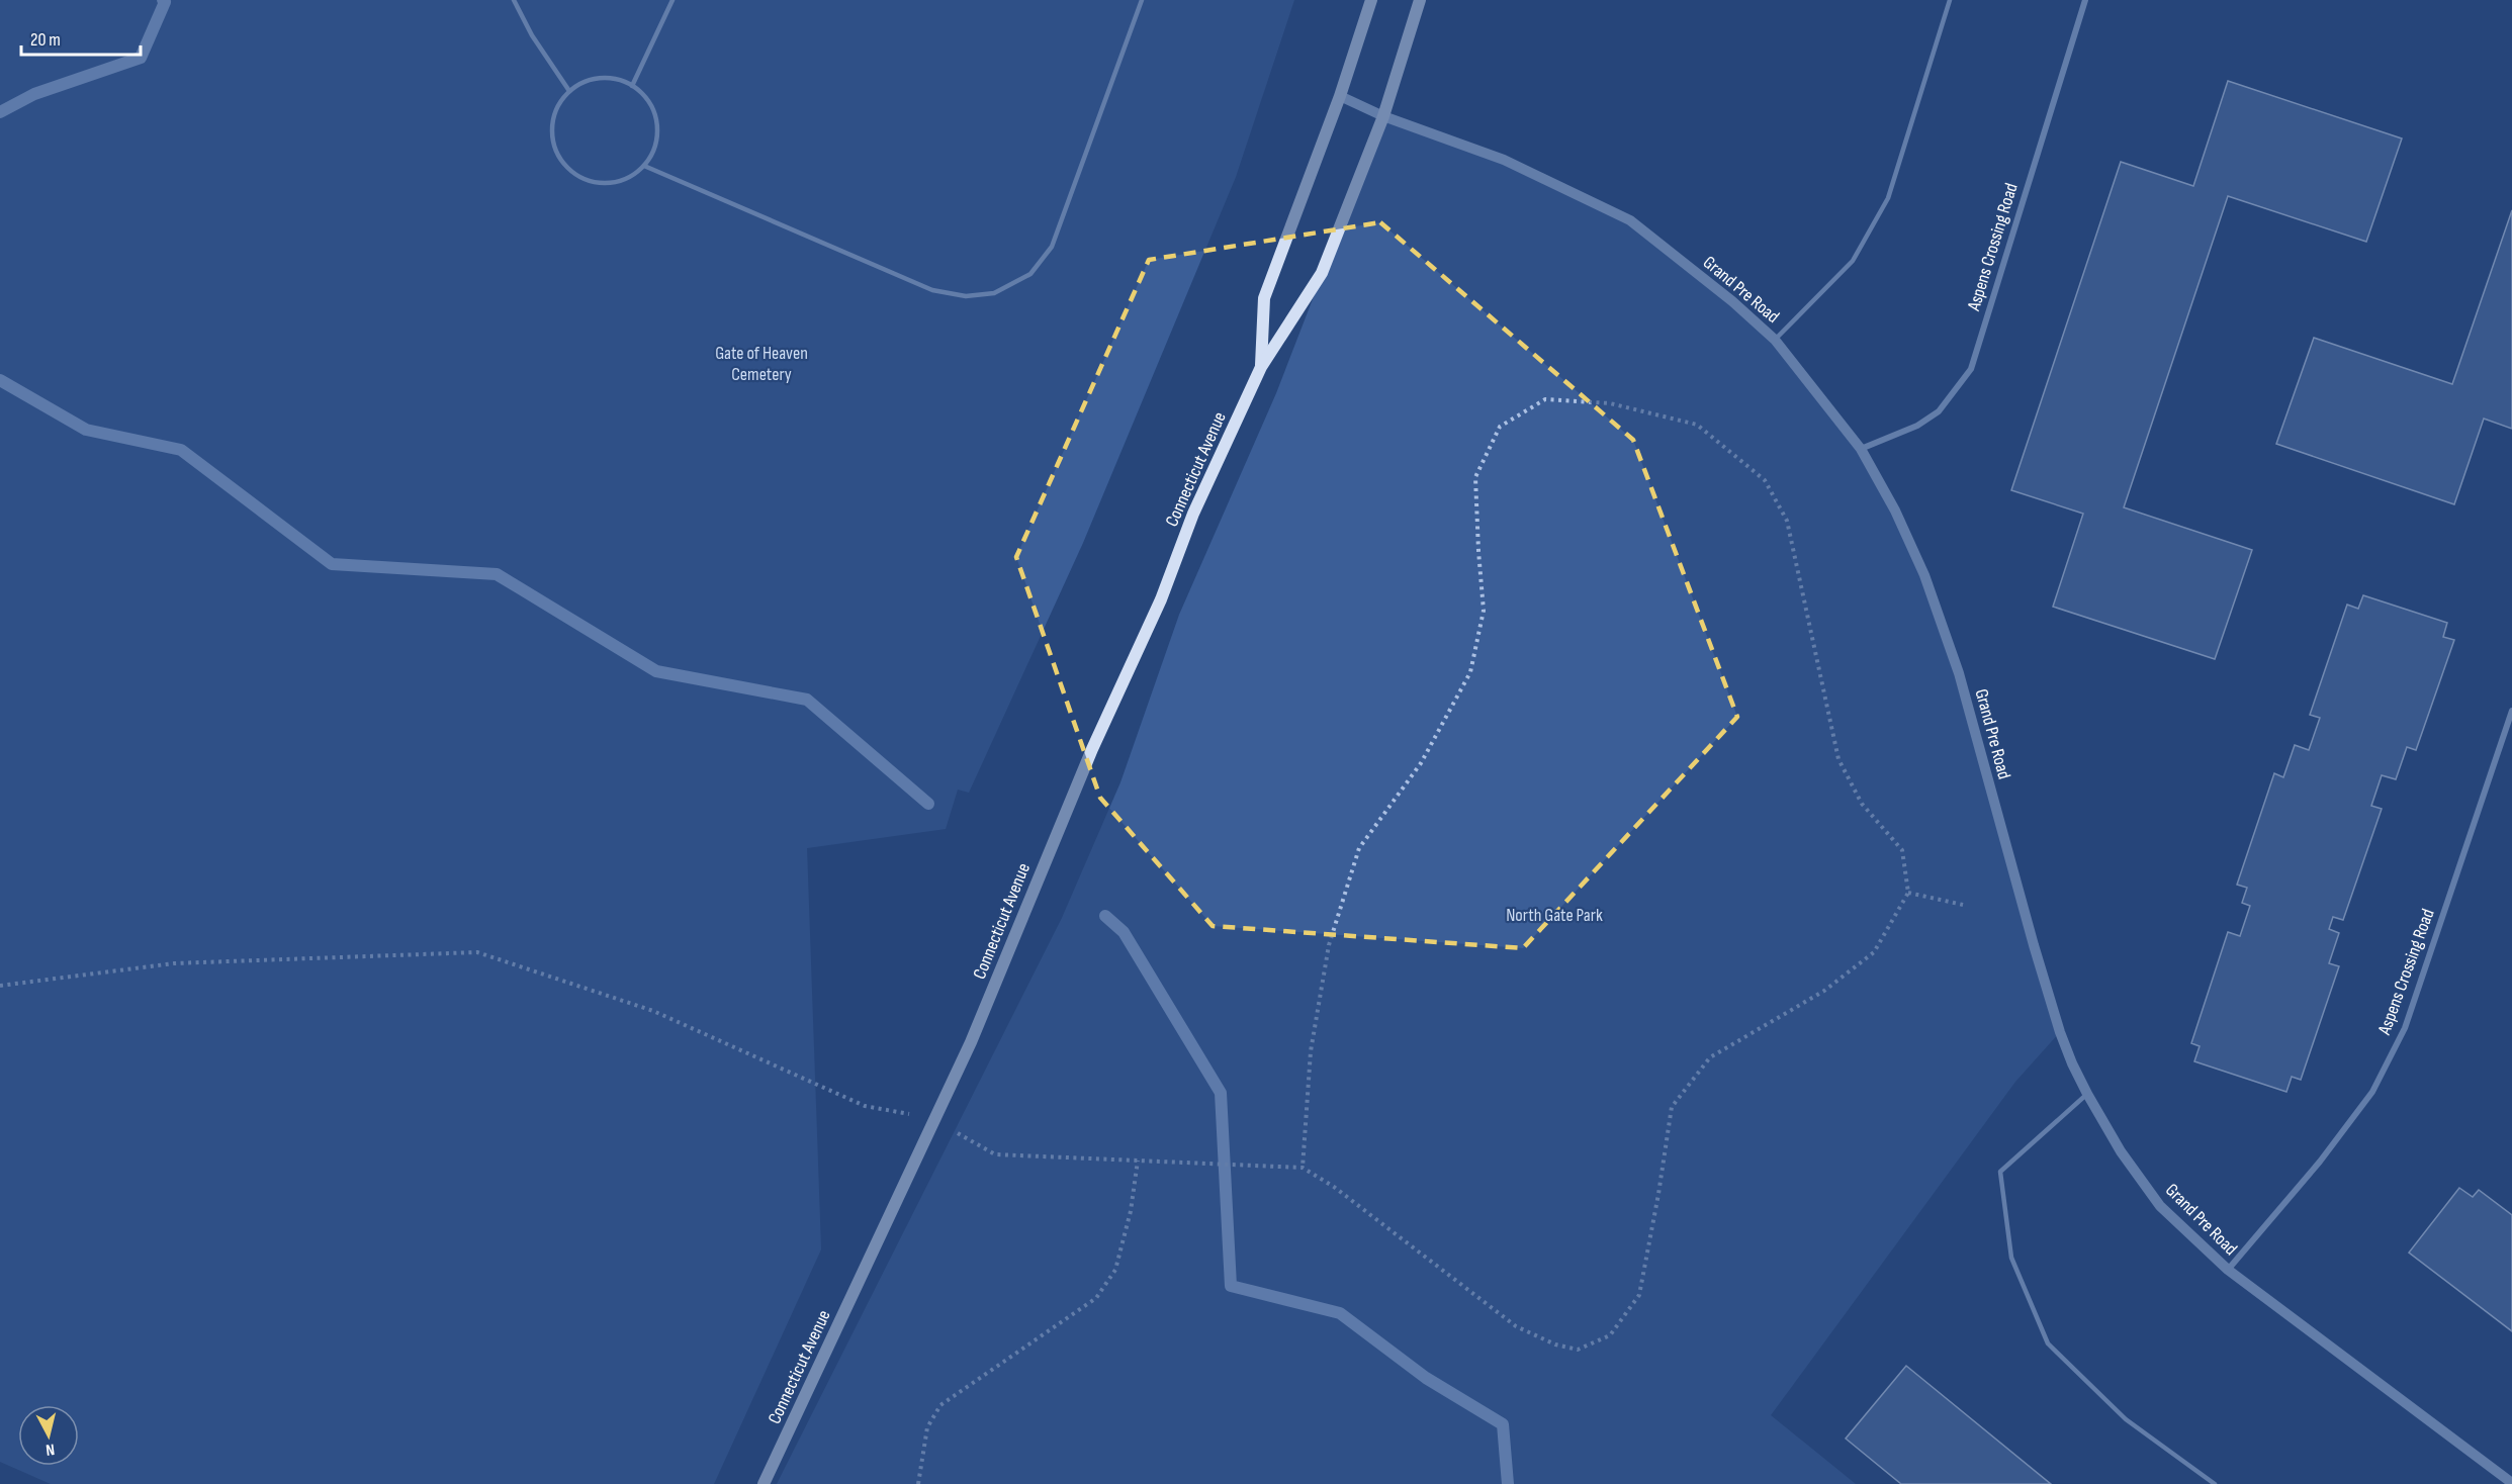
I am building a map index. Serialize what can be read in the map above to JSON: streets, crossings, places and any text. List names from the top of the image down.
{
  "streets": {
    "main road": ["Connecticut Avenue"],
    "street": ["Aspens Crossing Road", "Grand Pre Road"]
  },
  "crossings": [
    ["Aspens Crossing Road", "Grand Pre Road"],
    ["Grand Pre Road", "Connecticut Avenue"]
  ],
  "parks": ["Gate of Heaven Cemetery", "North Gate Park"],
  "scale_bar": "20 m",
  "north": "bottom"
}
